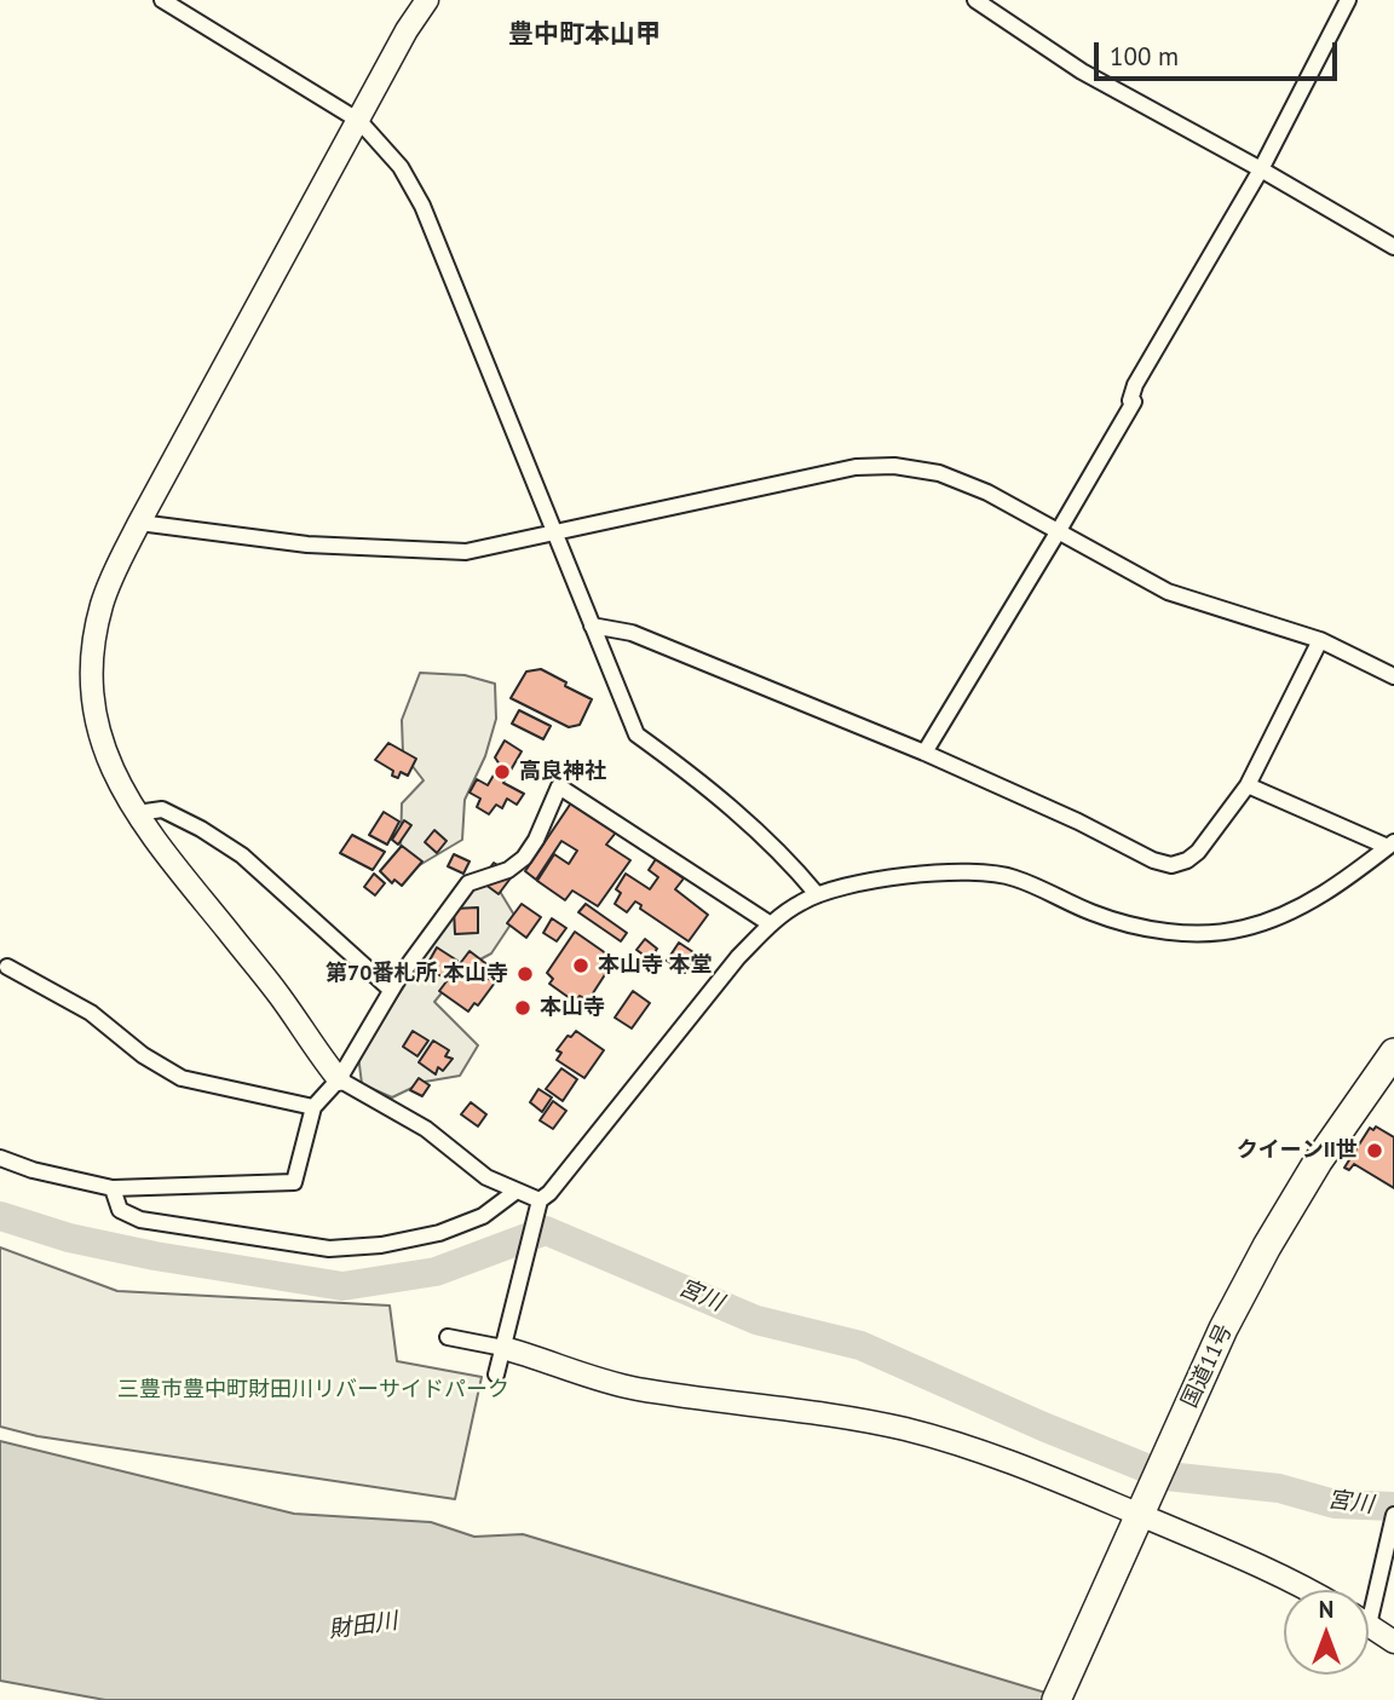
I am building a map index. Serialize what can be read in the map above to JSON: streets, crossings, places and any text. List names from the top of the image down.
{
  "streets": {
    "highway": ["国道11号"]
  },
  "districts": ["豊中町本山甲"],
  "water": ["宮川", "財田川"],
  "parks": ["三豊市豊中町財田川リバーサイドパーク"],
  "places": [
    "高良神社",
    "本山寺 本堂",
    "第70番札所 本山寺",
    "本山寺",
    "クイーンII世"
  ],
  "scale_bar": "100 m",
  "north": "top"
}
